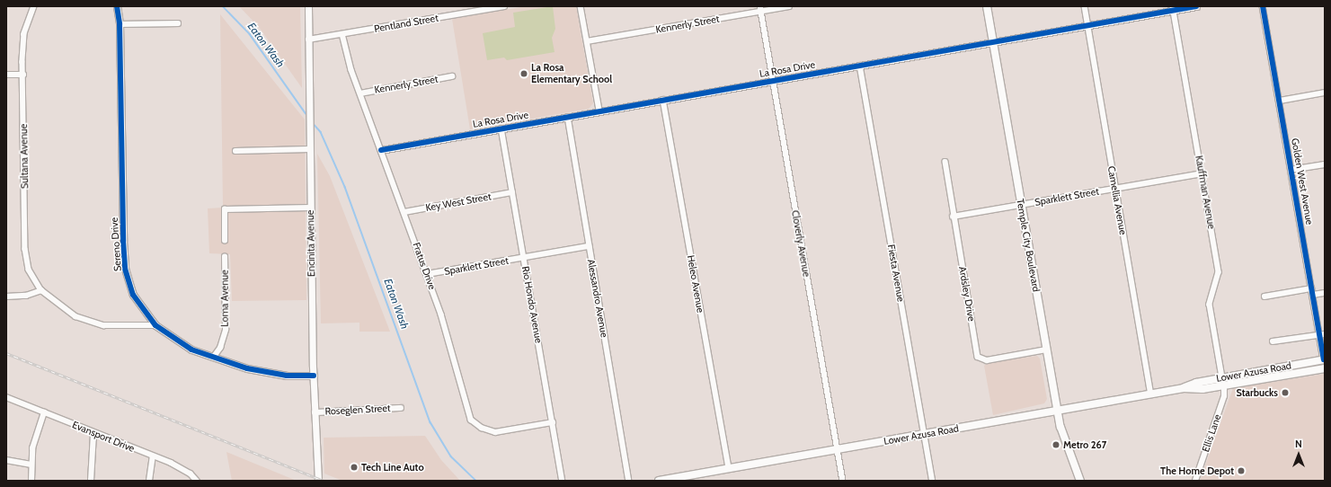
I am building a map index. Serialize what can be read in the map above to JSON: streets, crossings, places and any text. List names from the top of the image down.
{
  "streets": {
    "main road": ["Temple City Boulevard", "Lower Azusa Road"],
    "street": [
      "Pentland Street",
      "Kennerly Street",
      "La Rosa Drive",
      "Sultana Avenue",
      "Golden West Avenue",
      "Kauffman Avenue",
      "Sparklett Street",
      "Camellia Avenue",
      "Key West Street",
      "Encinita Avenue",
      "Cloverly Avenue",
      "Sereno Drive",
      "Fratus Drive",
      "Fiesta Avenue",
      "Heleo Avenue",
      "Ardsley Drive",
      "Loma Avenue",
      "Alessandro Avenue",
      "Rio Hondo Avenue",
      "Roseglen Street",
      "Ellis Lane",
      "Evansport Drive"
    ]
  },
  "crossings": [
    ["Pentland Street", "Encinita Avenue"],
    ["Pentland Street", "Fratus Drive"],
    ["Kennerly Street", "Cloverly Avenue"],
    ["Kennerly Street", "Fratus Drive"],
    ["La Rosa Drive", "Kauffman Avenue"],
    ["La Rosa Drive", "Camellia Avenue"],
    ["La Rosa Drive", "Cloverly Avenue"],
    ["La Rosa Drive", "Temple City Boulevard"],
    ["La Rosa Drive", "Fratus Drive"],
    ["La Rosa Drive", "Fiesta Avenue"],
    ["La Rosa Drive", "Heleo Avenue"],
    ["La Rosa Drive", "Alessandro Avenue"],
    ["La Rosa Drive", "Rio Hondo Avenue"],
    ["Sultana Avenue", "Sereno Drive"],
    ["Golden West Avenue", "Lower Azusa Road"],
    ["Kauffman Avenue", "Sparklett Street"],
    ["Kauffman Avenue", "Lower Azusa Road"],
    ["Sparklett Street", "Camellia Avenue"],
    ["Sparklett Street", "Temple City Boulevard"],
    ["Sparklett Street", "Fratus Drive"],
    ["Sparklett Street", "Ardsley Drive"],
    ["Sparklett Street", "Alessandro Avenue"],
    ["Sparklett Street", "Rio Hondo Avenue"],
    ["Camellia Avenue", "Lower Azusa Road"],
    ["Key West Street", "Fratus Drive"],
    ["Key West Street", "Rio Hondo Avenue"],
    ["Encinita Avenue", "Sereno Drive"],
    ["Encinita Avenue", "Roseglen Street"],
    ["Cloverly Avenue", "Lower Azusa Road"],
    ["Sereno Drive", "Loma Avenue"],
    ["Temple City Boulevard", "Ardsley Drive"],
    ["Temple City Boulevard", "Lower Azusa Road"],
    ["Fratus Drive", "Rio Hondo Avenue"],
    ["Fiesta Avenue", "Lower Azusa Road"],
    ["Heleo Avenue", "Lower Azusa Road"],
    ["Lower Azusa Road", "Ellis Lane"]
  ],
  "water": ["Eaton Wash"],
  "places": [
    "La Rosa Elementary School",
    "Starbucks",
    "Metro 267",
    "Tech Line Auto",
    "The Home Depot"
  ],
  "north": "top"
}
